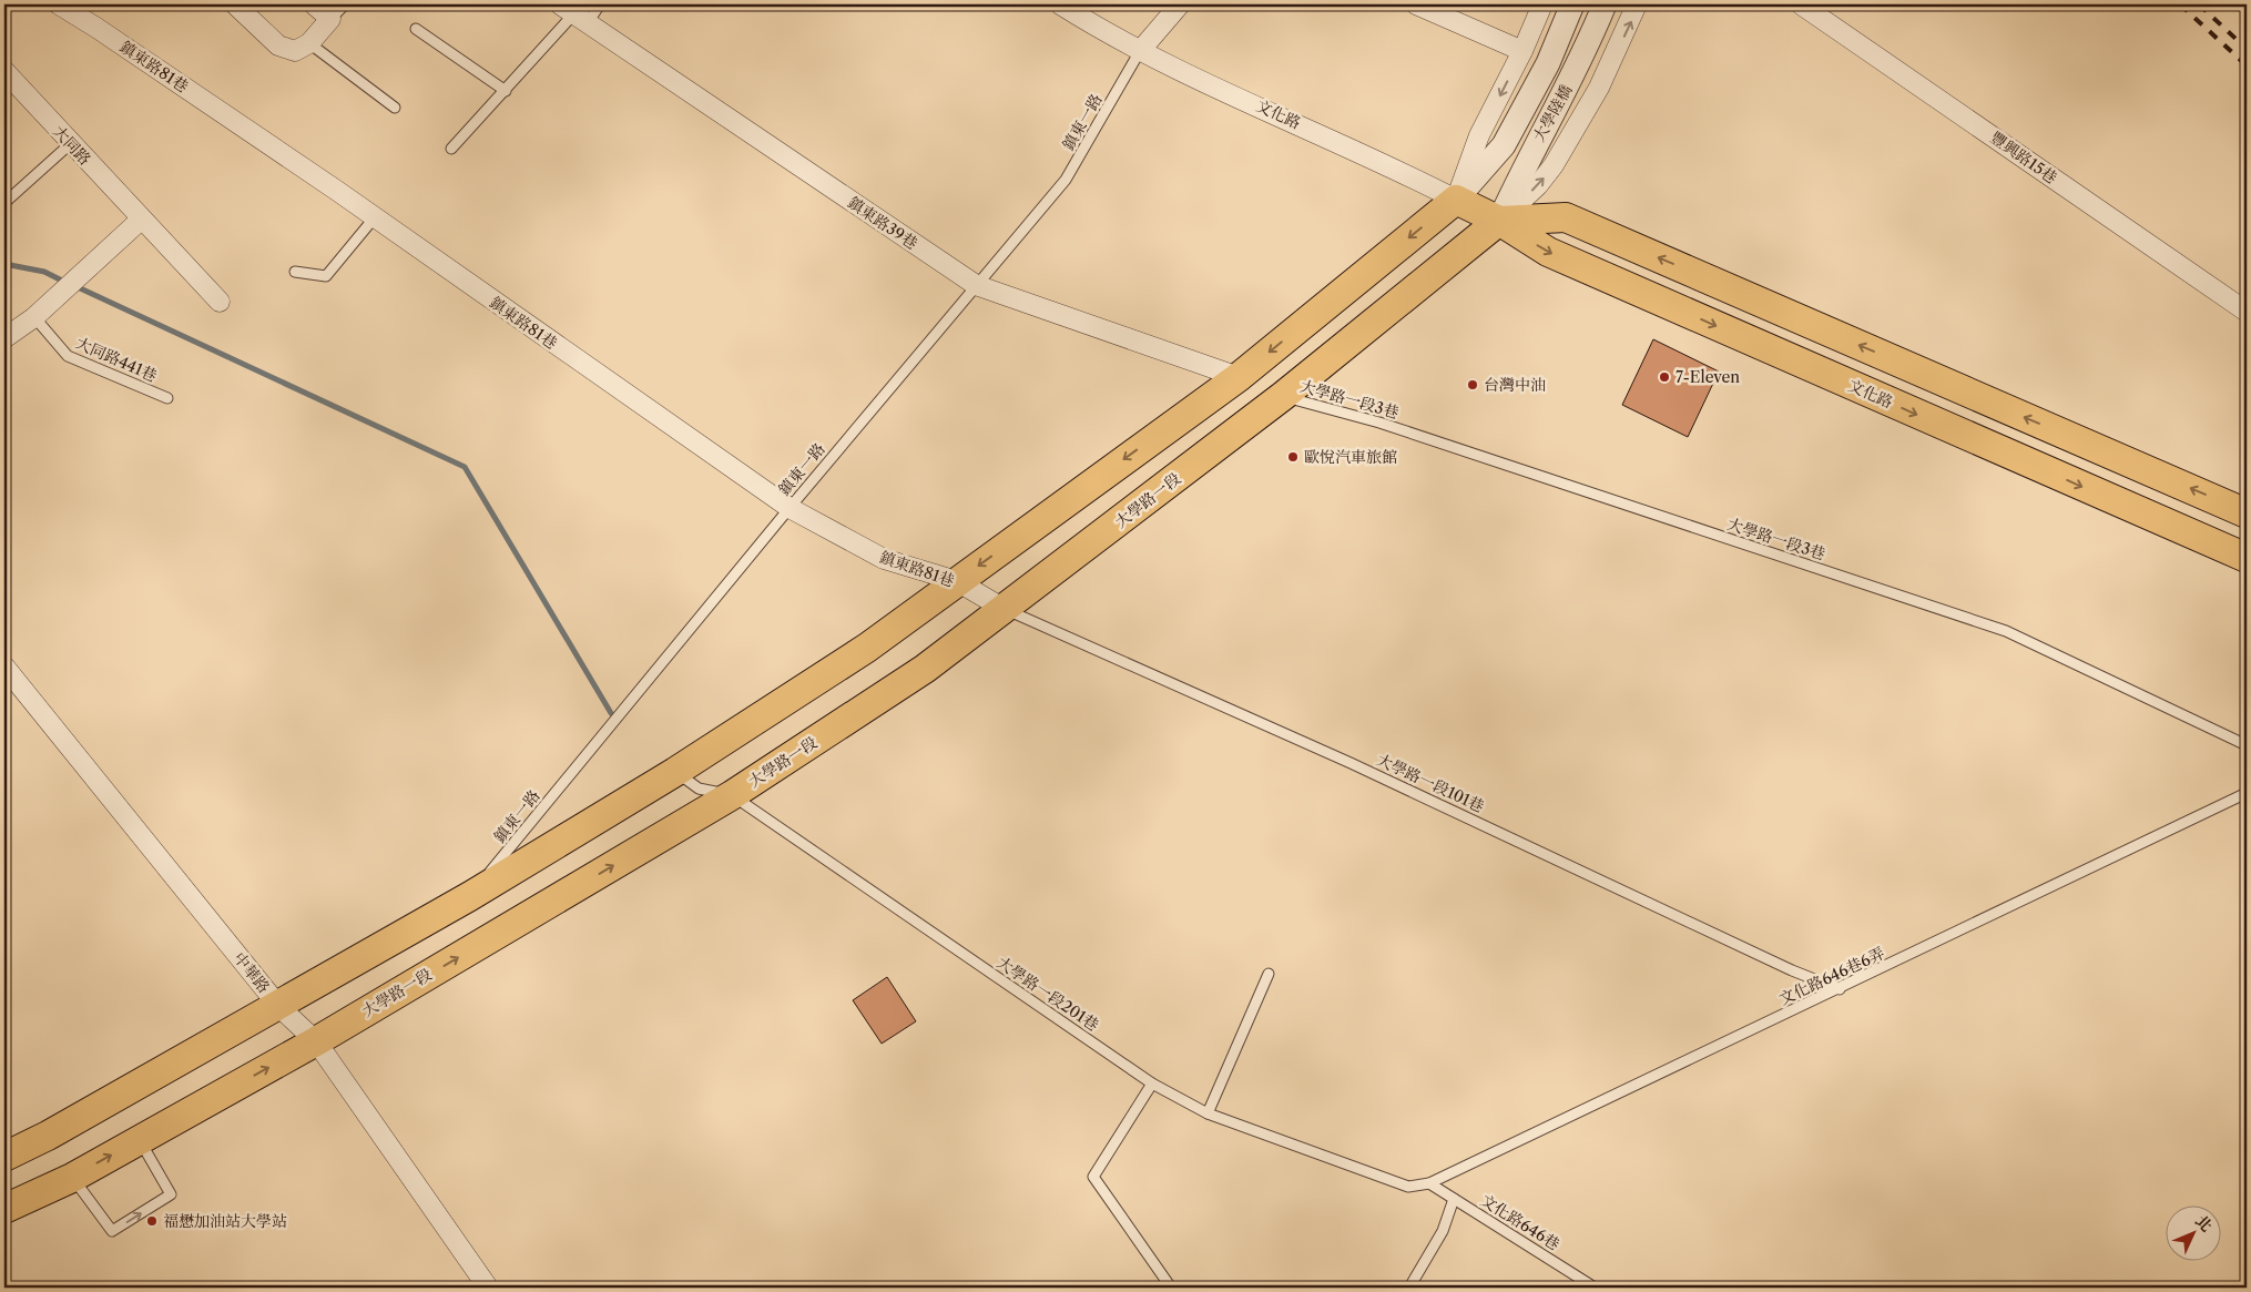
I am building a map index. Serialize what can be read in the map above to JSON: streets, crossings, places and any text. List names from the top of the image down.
{
  "streets": {
    "main road": ["文化路", "大學路一段"],
    "street": [
      "鎮東路81巷",
      "大學陸橋",
      "大同路",
      "豐興路15巷",
      "鎮東路39巷",
      "中華路"
    ],
    "lane": [
      "鎮東一路",
      "大同路441巷",
      "大學路一段3巷",
      "大學路一段101巷",
      "文化路646巷6弄",
      "大學路一段201巷",
      "文化路646巷"
    ]
  },
  "crossings": [
    ["鎮東路81巷", "鎮東一路"],
    ["鎮東路81巷", "大學路一段"],
    ["鎮東路81巷", "大學路一段101巷"],
    ["大學陸橋", "文化路"],
    ["大學陸橋", "大學路一段"],
    ["文化路", "鎮東一路"],
    ["文化路", "大學路一段"],
    ["鎮東一路", "鎮東路39巷"],
    ["大學路一段3巷", "大學路一段"],
    ["大學路一段", "大學路一段101巷"],
    ["大學路一段", "中華路"],
    ["大學路一段", "大學路一段201巷"],
    ["大學路一段101巷", "文化路646巷6弄"],
    ["文化路646巷6弄", "大學路一段201巷"],
    ["文化路646巷6弄", "文化路646巷"],
    ["大學路一段201巷", "文化路646巷"]
  ],
  "places": [
    "7-Eleven",
    "台灣中油",
    "歐悅汽車旅館",
    "福懋加油站大學站"
  ],
  "north": "top right"
}
